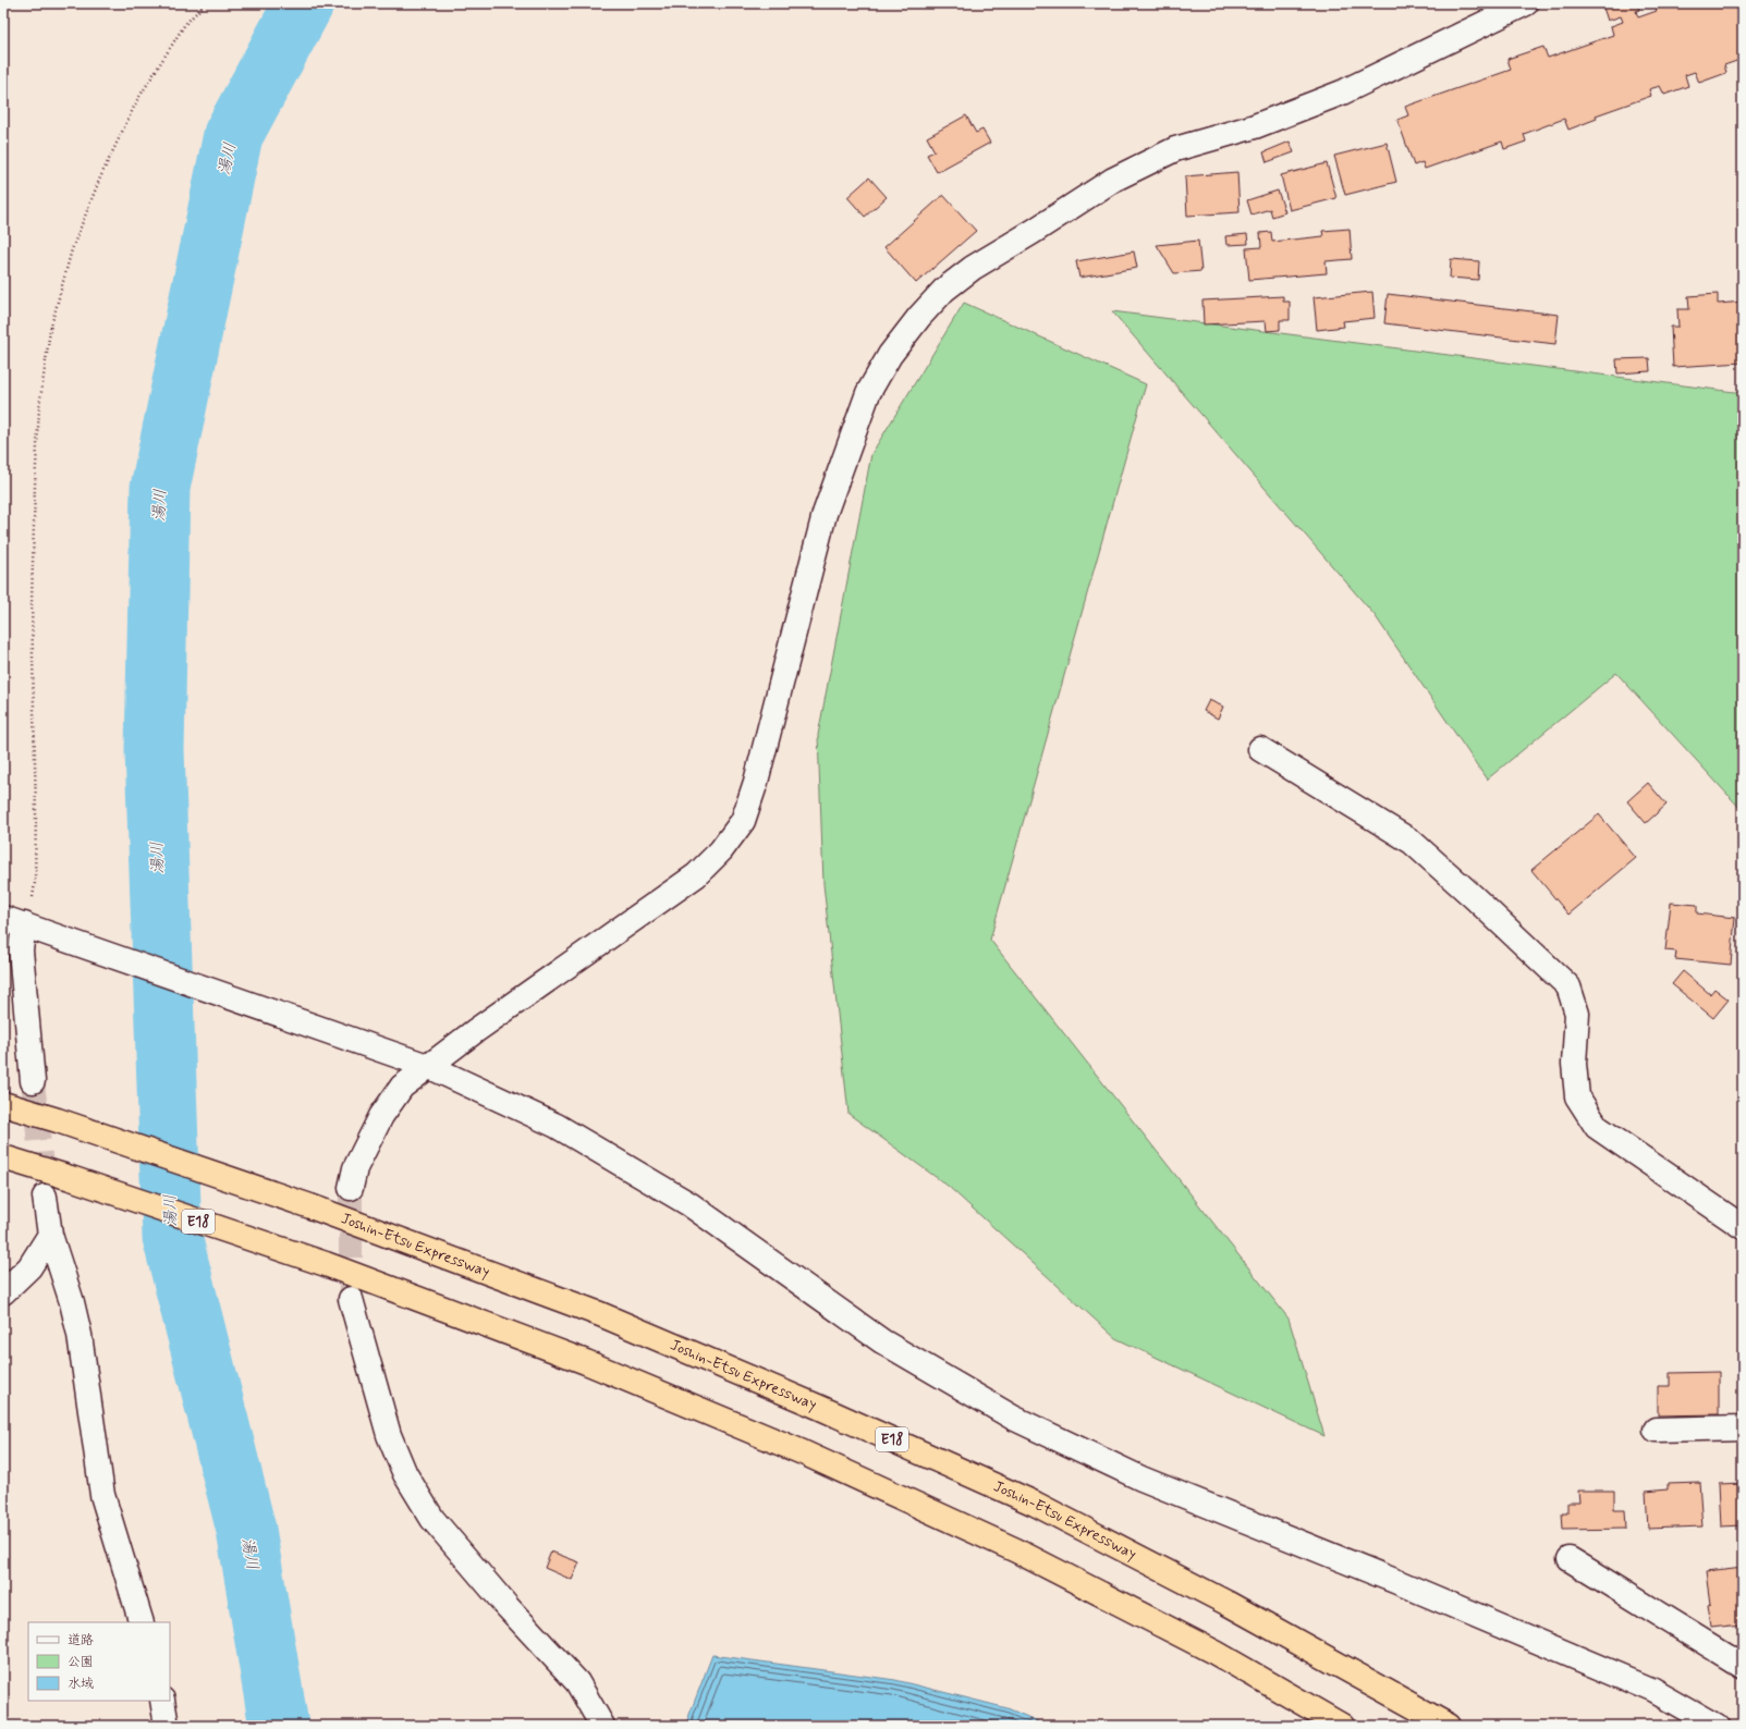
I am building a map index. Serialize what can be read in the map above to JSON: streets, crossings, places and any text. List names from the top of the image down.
{
  "streets": {
    "highway": ["E18", "Joshin-Etsu Expressway"]
  },
  "water": ["湯川"],
  "legend": ["道路", "公園", "水域"]
}
